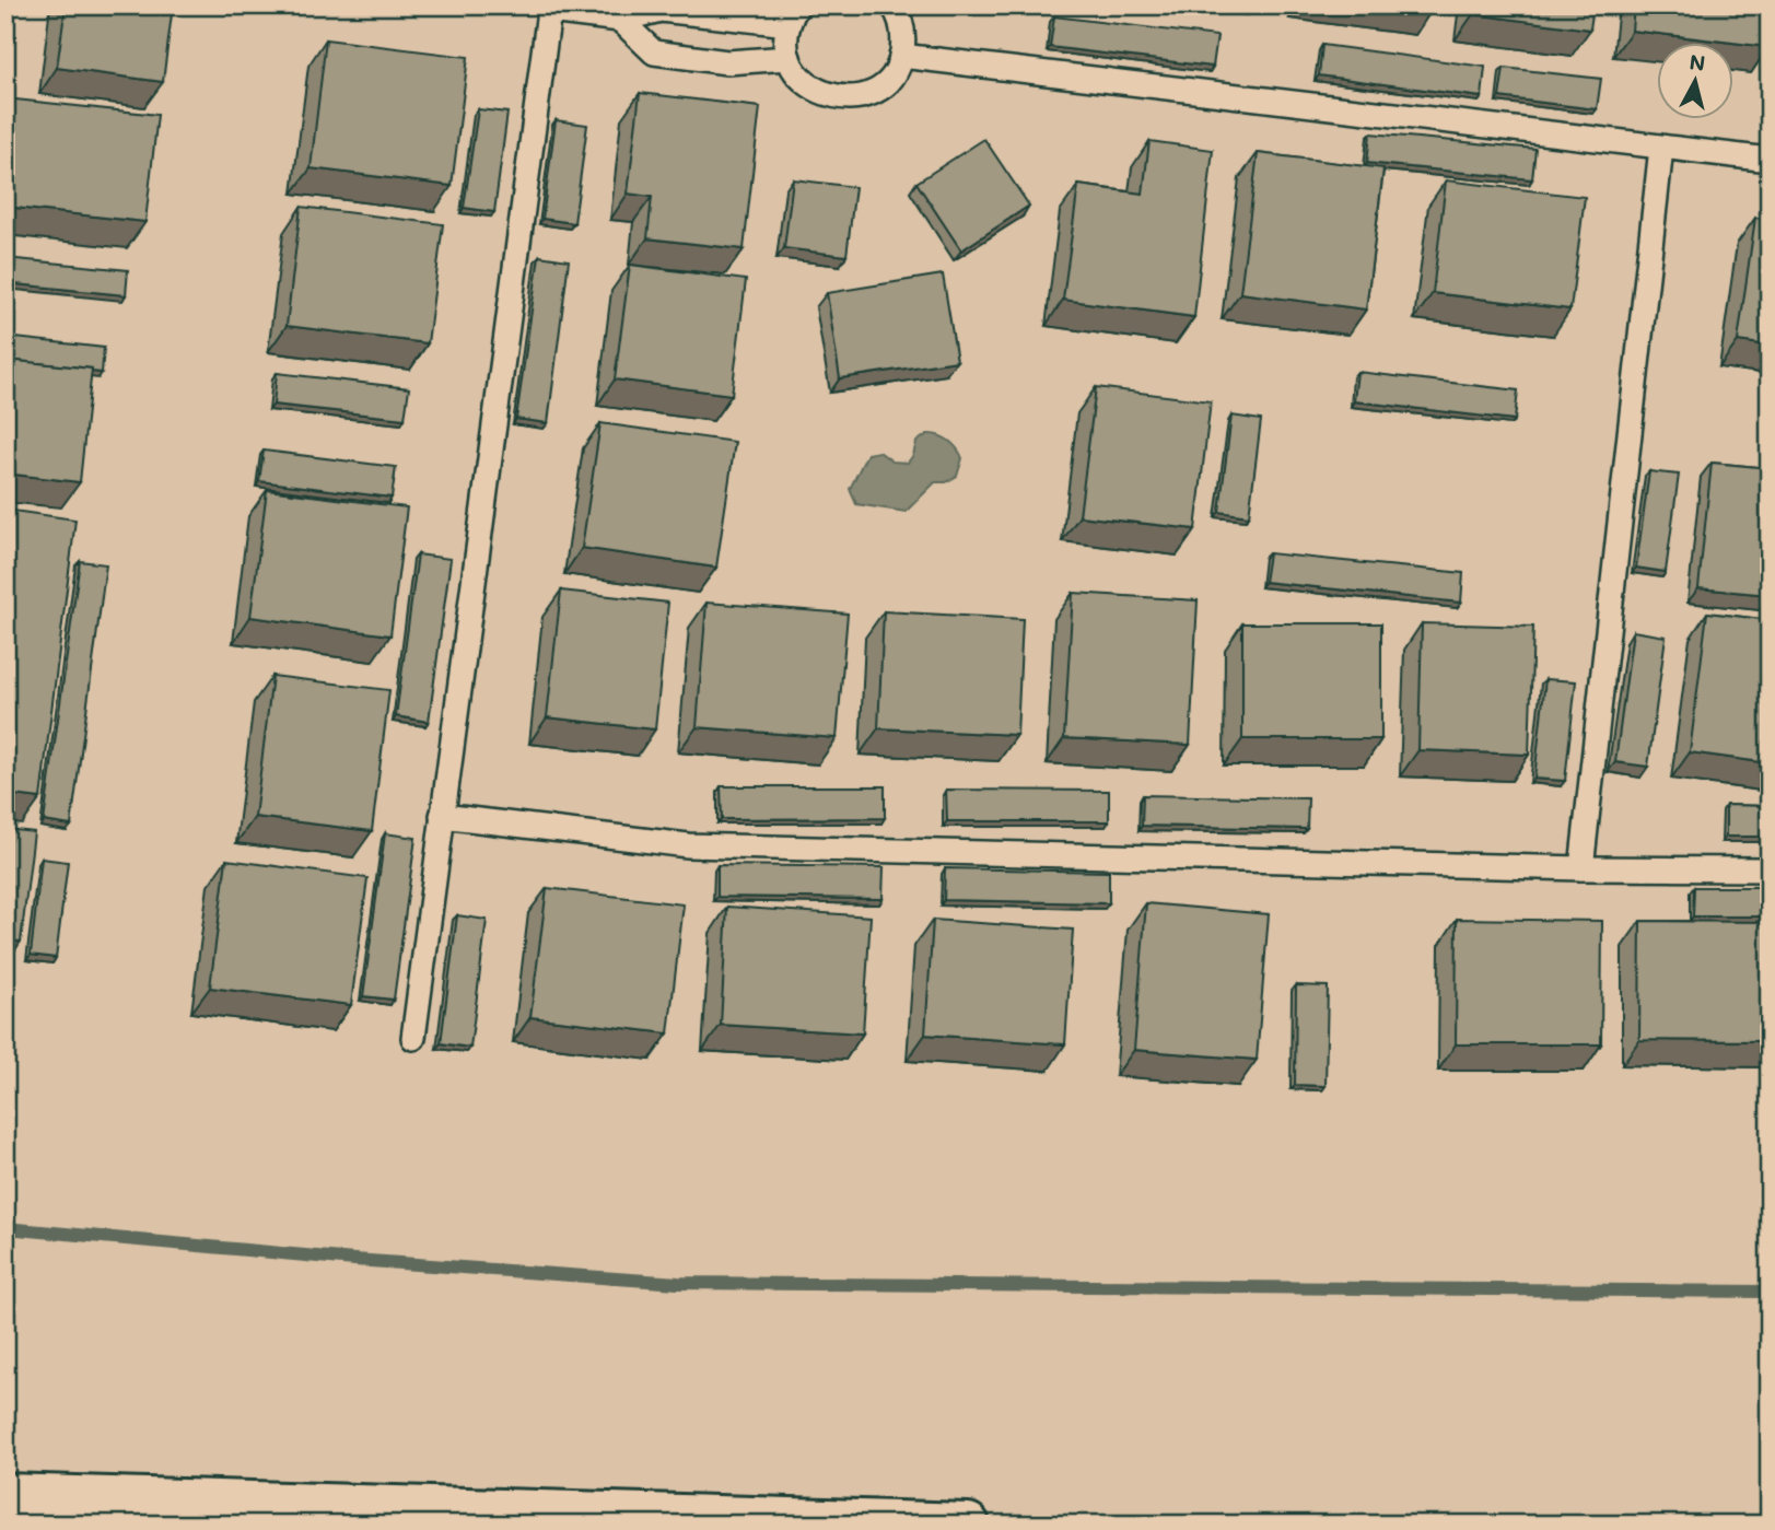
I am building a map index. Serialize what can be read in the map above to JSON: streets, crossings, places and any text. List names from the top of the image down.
{
  "north": "top"
}
